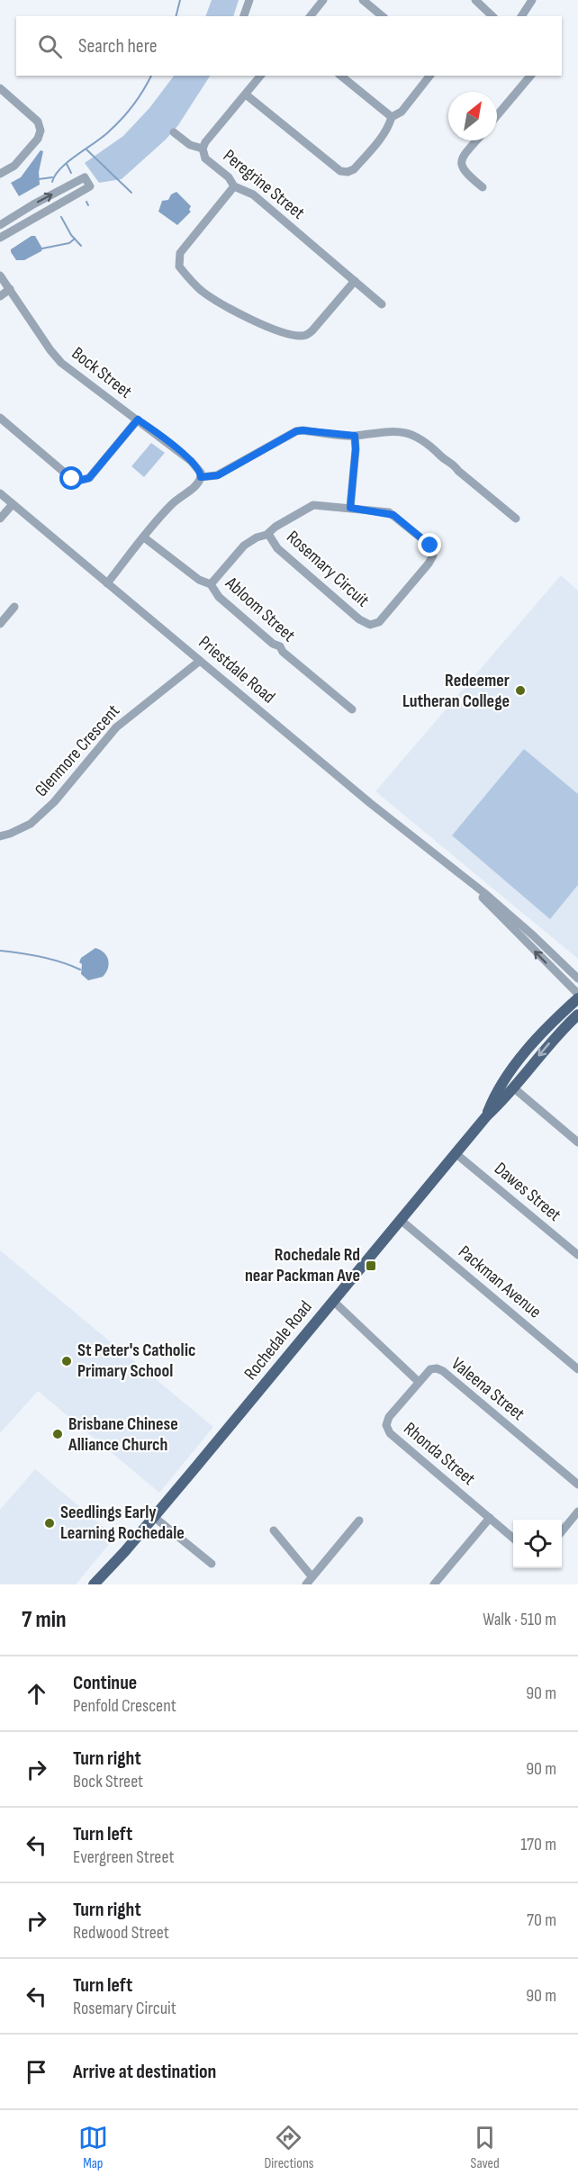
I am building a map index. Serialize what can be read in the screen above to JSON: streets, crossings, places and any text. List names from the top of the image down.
{
  "streets": {
    "main road": ["Rochedale Road"],
    "street": [
      "Peregrine Street",
      "Bock Street",
      "Rosemary Circuit",
      "Abloom Street",
      "Priestdale Road",
      "Glenmore Crescent",
      "Dawes Street",
      "Packman Avenue",
      "Valeena Street",
      "Rhonda Street"
    ]
  },
  "crossings": [
    ["Rosemary Circuit", "Abloom Street"],
    ["Priestdale Road", "Glenmore Crescent"],
    ["Dawes Street", "Rochedale Road"],
    ["Packman Avenue", "Rochedale Road"],
    ["Valeena Street", "Rhonda Street"]
  ],
  "places": {
    "other": [
      "Redeemer Lutheran College",
      "St Peter's Catholic Primary School",
      "Brisbane Chinese Alliance Church",
      "Seedlings Early Learning Rochedale"
    ],
    "transit": ["Rochedale Rd near Packman Ave"]
  },
  "north": "top right",
  "page": {
    "search": "Search here",
    "heading": ["7 min", "Walk · 510 m"],
    "list": [
      ["Continue", "Penfold Crescent", "90 m"],
      ["Turn right", "Bock Street", "90 m"],
      ["Turn left", "Evergreen Street", "170 m"],
      ["Turn right", "Redwood Street", "70 m"],
      ["Turn left", "Rosemary Circuit", "90 m"],
      "Arrive at destination"
    ],
    "nav": ["Map", "Directions", "Saved"]
  }
}
